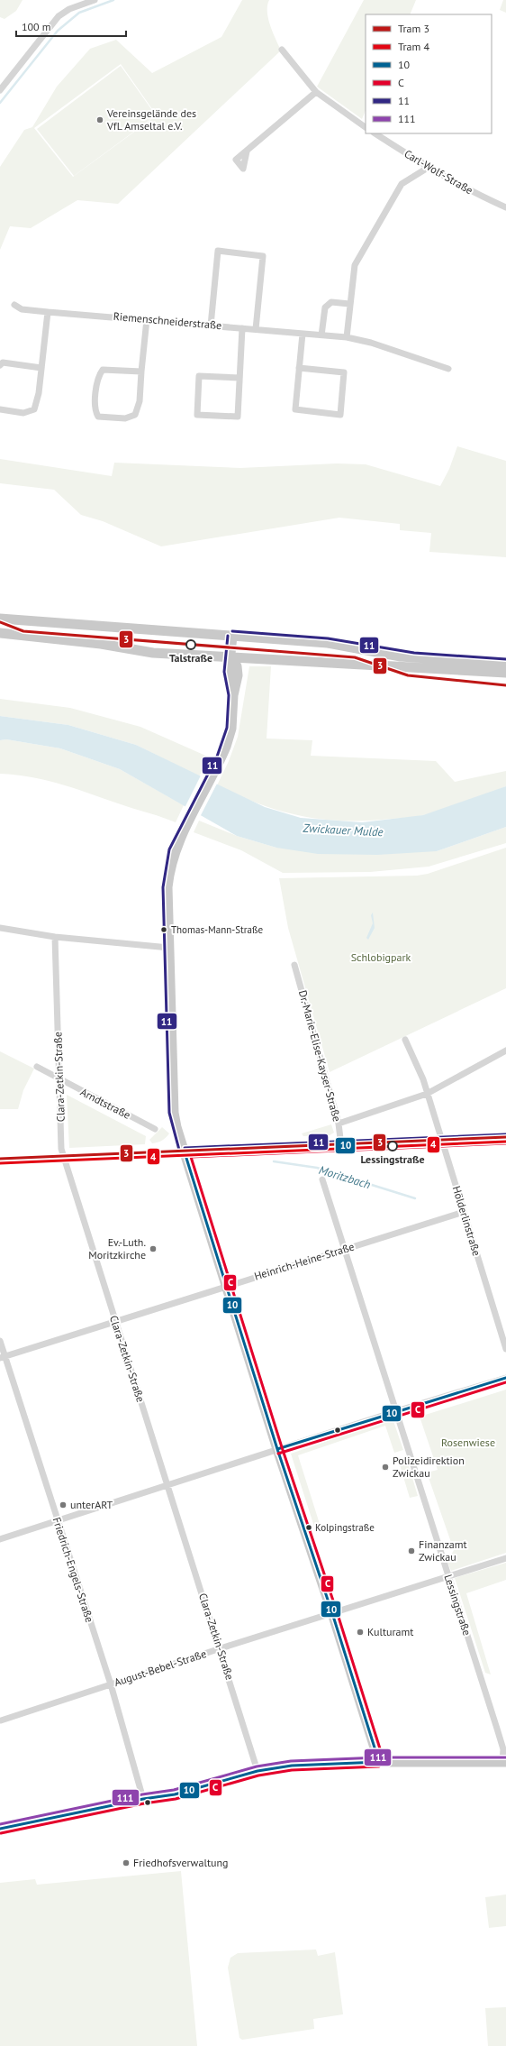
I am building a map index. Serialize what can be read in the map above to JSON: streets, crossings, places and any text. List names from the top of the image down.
{
  "streets": {
    "street": [
      "Carl-Wolf-Straße",
      "Riemenschneiderstraße",
      "Dr.-Marie-Elise-Kayser-Straße",
      "Clara-Zetkin-Straße",
      "Arndtstraße",
      "Hölderlinstraße",
      "Heinrich-Heine-Straße",
      "Friedrich-Engels-Straße",
      "Lessingstraße",
      "August-Bebel-Straße"
    ]
  },
  "crossings": [
    ["Clara-Zetkin-Straße", "Arndtstraße"],
    ["Clara-Zetkin-Straße", "Heinrich-Heine-Straße"],
    ["Clara-Zetkin-Straße", "August-Bebel-Straße"],
    ["Hölderlinstraße", "Heinrich-Heine-Straße"],
    ["Heinrich-Heine-Straße", "Friedrich-Engels-Straße"],
    ["Heinrich-Heine-Straße", "Lessingstraße"],
    ["Friedrich-Engels-Straße", "August-Bebel-Straße"],
    ["Lessingstraße", "August-Bebel-Straße"]
  ],
  "water": ["Zwickauer Mulde", "Moritzbach"],
  "parks": ["Schlobigpark", "Rosenwiese"],
  "places": [
    "Vereinsgelände des VfL Amseltal e.V.",
    "Talstraße",
    "Thomas-Mann-Straße",
    "Lessingstraße",
    "Ev.-Luth. Moritzkirche",
    "Polizeidirektion Zwickau",
    "unterART",
    "Kolpingstraße",
    "Finanzamt Zwickau",
    "Kulturamt",
    "Friedhofsverwaltung"
  ],
  "lines": [
    "tram line 3",
    "transit line 11",
    "transit line 10",
    "tram line 4",
    "transit line C",
    "transit line 111"
  ],
  "legend": [
    "Tram 3",
    "Tram 4",
    "10",
    "C",
    "11",
    "111"
  ],
  "scale_bar": "100 m"
}
